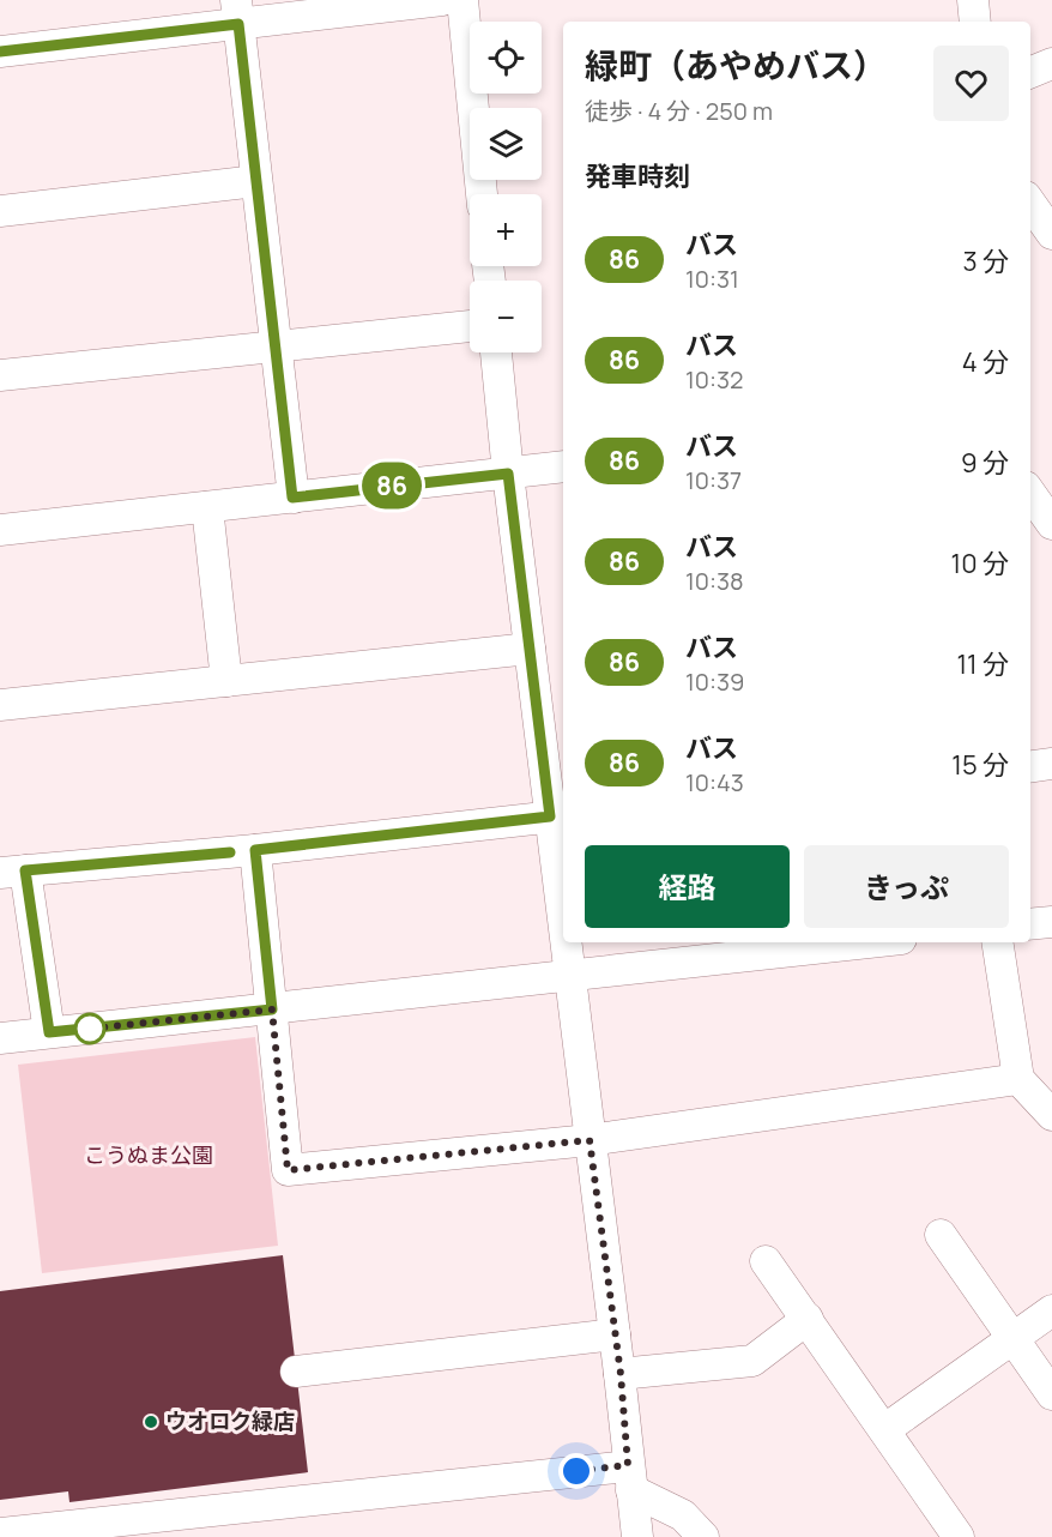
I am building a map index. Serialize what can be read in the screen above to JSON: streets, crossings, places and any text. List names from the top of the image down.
{
  "parks": ["こうぬま公園"],
  "places": ["ウオロク緑店"],
  "lines": ["bus line 86"],
  "page": {
    "on_map": "86",
    "map_buttons": ["+", "−"],
    "heading": [
      ["緑町（あやめバス）", "徒歩 · 4 分 · 250 m"],
      "発車時刻"
    ],
    "list": [
      {
        "mark": "86",
        "name": "バス",
        "note": "10:31",
        "value": "3 分"
      },
      {
        "mark": "86",
        "name": "バス",
        "note": "10:32",
        "value": "4 分"
      },
      {
        "mark": "86",
        "name": "バス",
        "note": "10:37",
        "value": "9 分"
      },
      {
        "mark": "86",
        "name": "バス",
        "note": "10:38",
        "value": "10 分"
      },
      {
        "mark": "86",
        "name": "バス",
        "note": "10:39",
        "value": "11 分"
      },
      {
        "mark": "86",
        "name": "バス",
        "note": "10:43",
        "value": "15 分"
      }
    ],
    "buttons": ["経路", "きっぷ"]
  }
}
